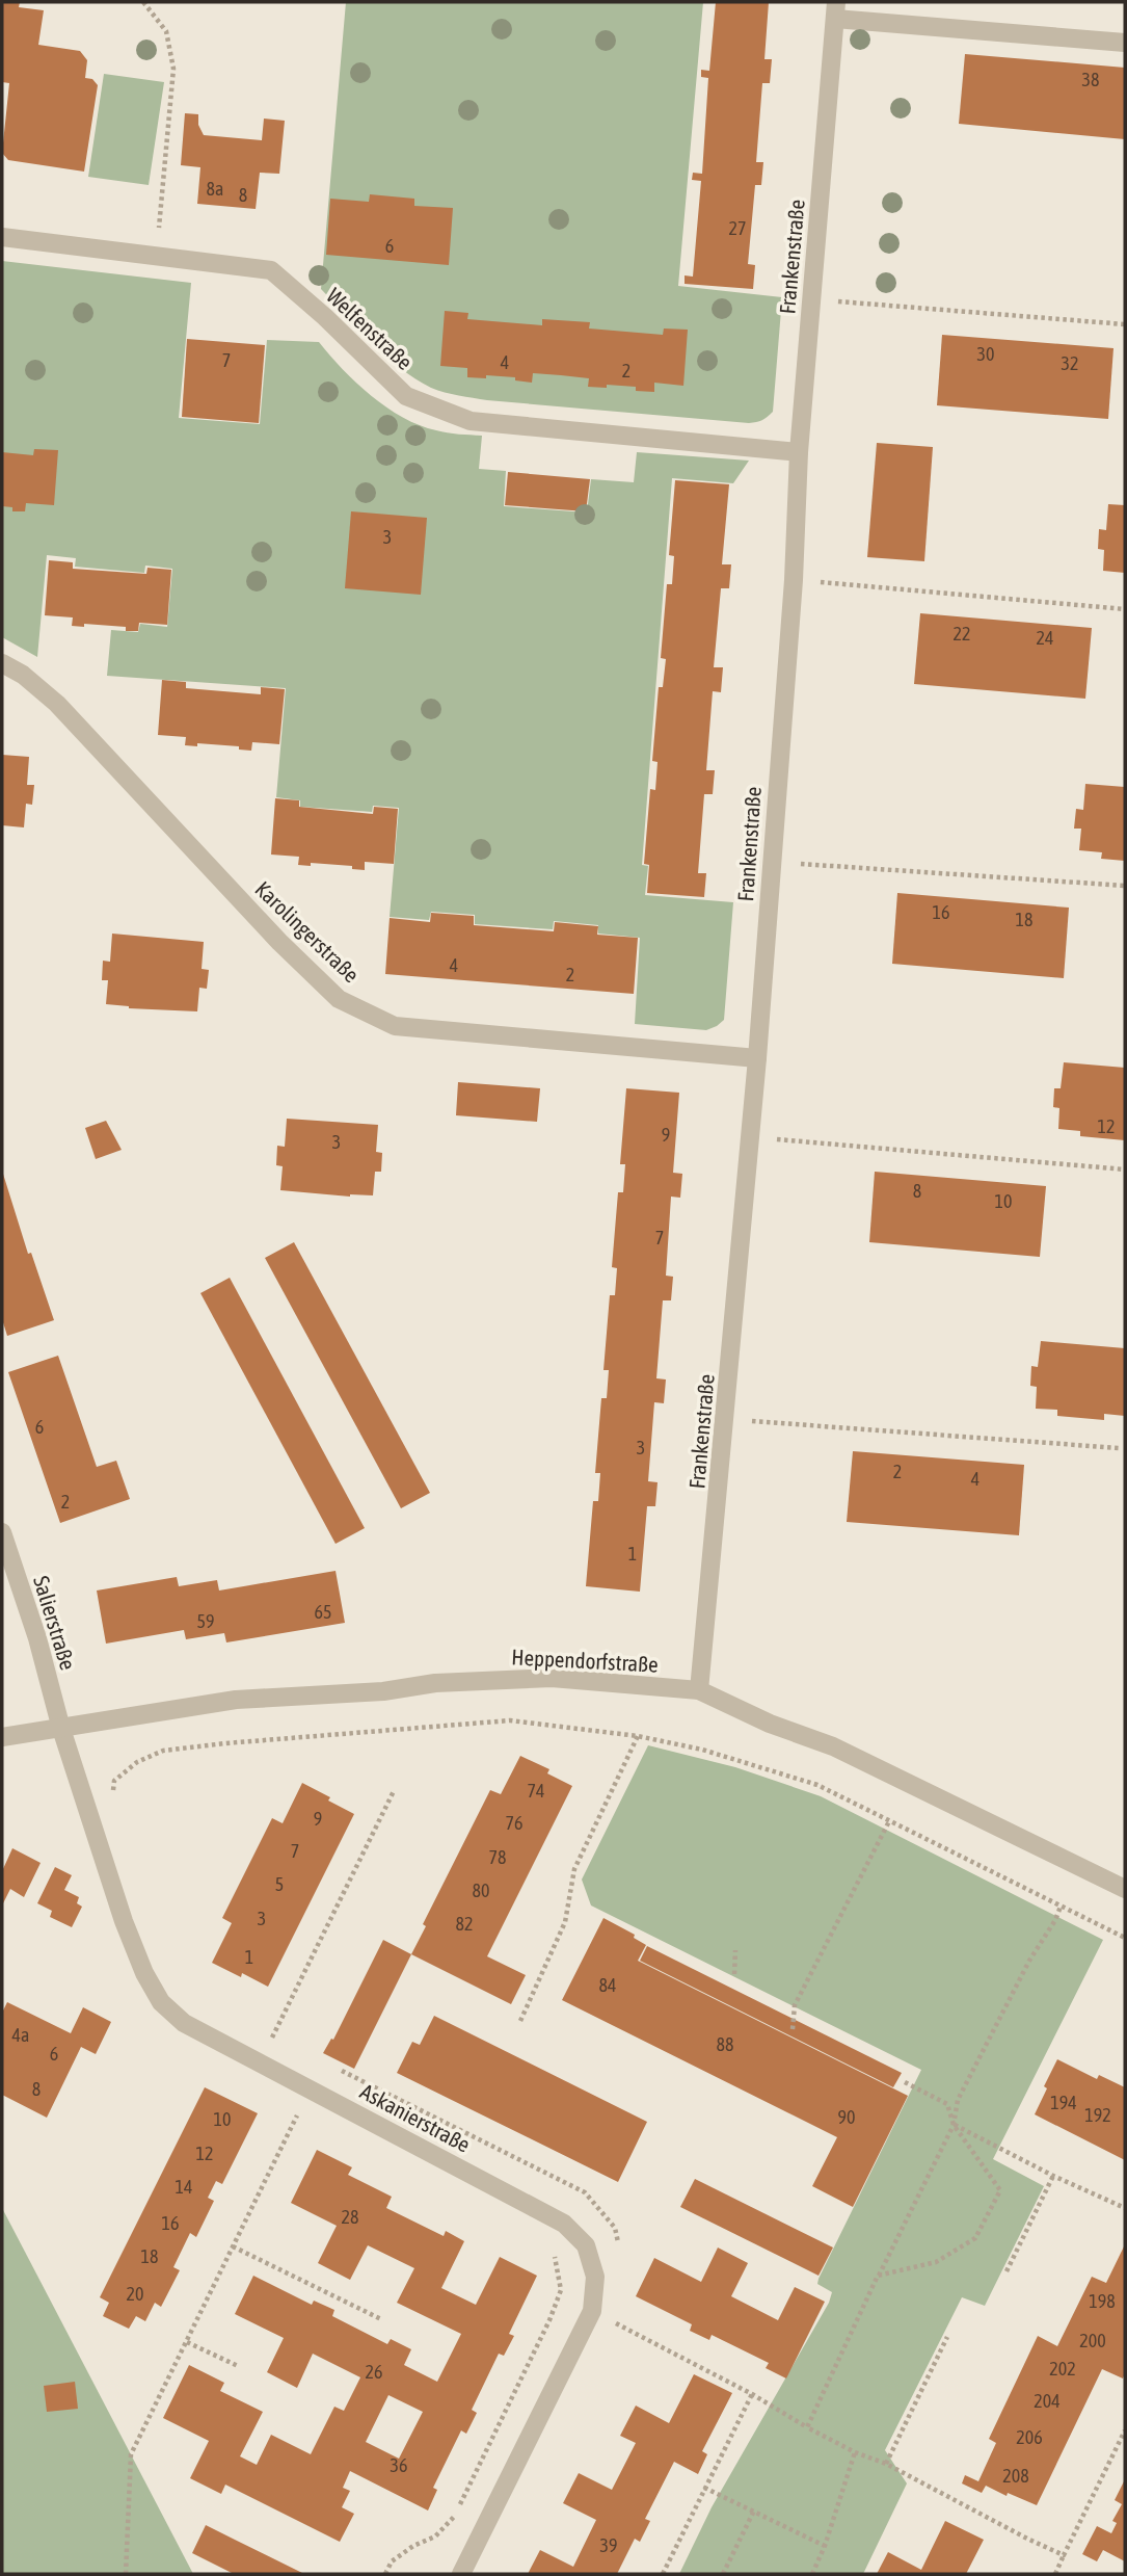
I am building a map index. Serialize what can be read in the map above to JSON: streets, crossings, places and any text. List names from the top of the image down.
{
  "streets": {
    "street": [
      "Frankenstraße",
      "Welfenstraße",
      "Karolingerstraße",
      "Salierstraße",
      "Heppendorfstraße",
      "Askanierstraße"
    ]
  },
  "crossings": [
    ["Frankenstraße", "Welfenstraße"],
    ["Frankenstraße", "Karolingerstraße"],
    ["Frankenstraße", "Heppendorfstraße"],
    ["Salierstraße", "Heppendorfstraße"],
    ["Salierstraße", "Askanierstraße"],
    ["Heppendorfstraße", "Askanierstraße"]
  ],
  "house_numbers": [
    "38",
    "8a",
    "8",
    "27",
    "6",
    "30",
    "7",
    "4",
    "32",
    "2",
    "3",
    "22",
    "24",
    "16",
    "18",
    "4",
    "2",
    "12",
    "9",
    "3",
    "8",
    "10",
    "7",
    "6",
    "3",
    "2",
    "4",
    "2",
    "1",
    "65",
    "59",
    "74",
    "9",
    "76",
    "7",
    "78",
    "5",
    "80",
    "3",
    "82",
    "1",
    "84",
    "4a",
    "88",
    "6",
    "8",
    "194",
    "192",
    "90",
    "10",
    "12",
    "14",
    "28",
    "16",
    "18",
    "20",
    "198",
    "200",
    "202",
    "26",
    "204",
    "206",
    "36",
    "208",
    "39"
  ]
}
